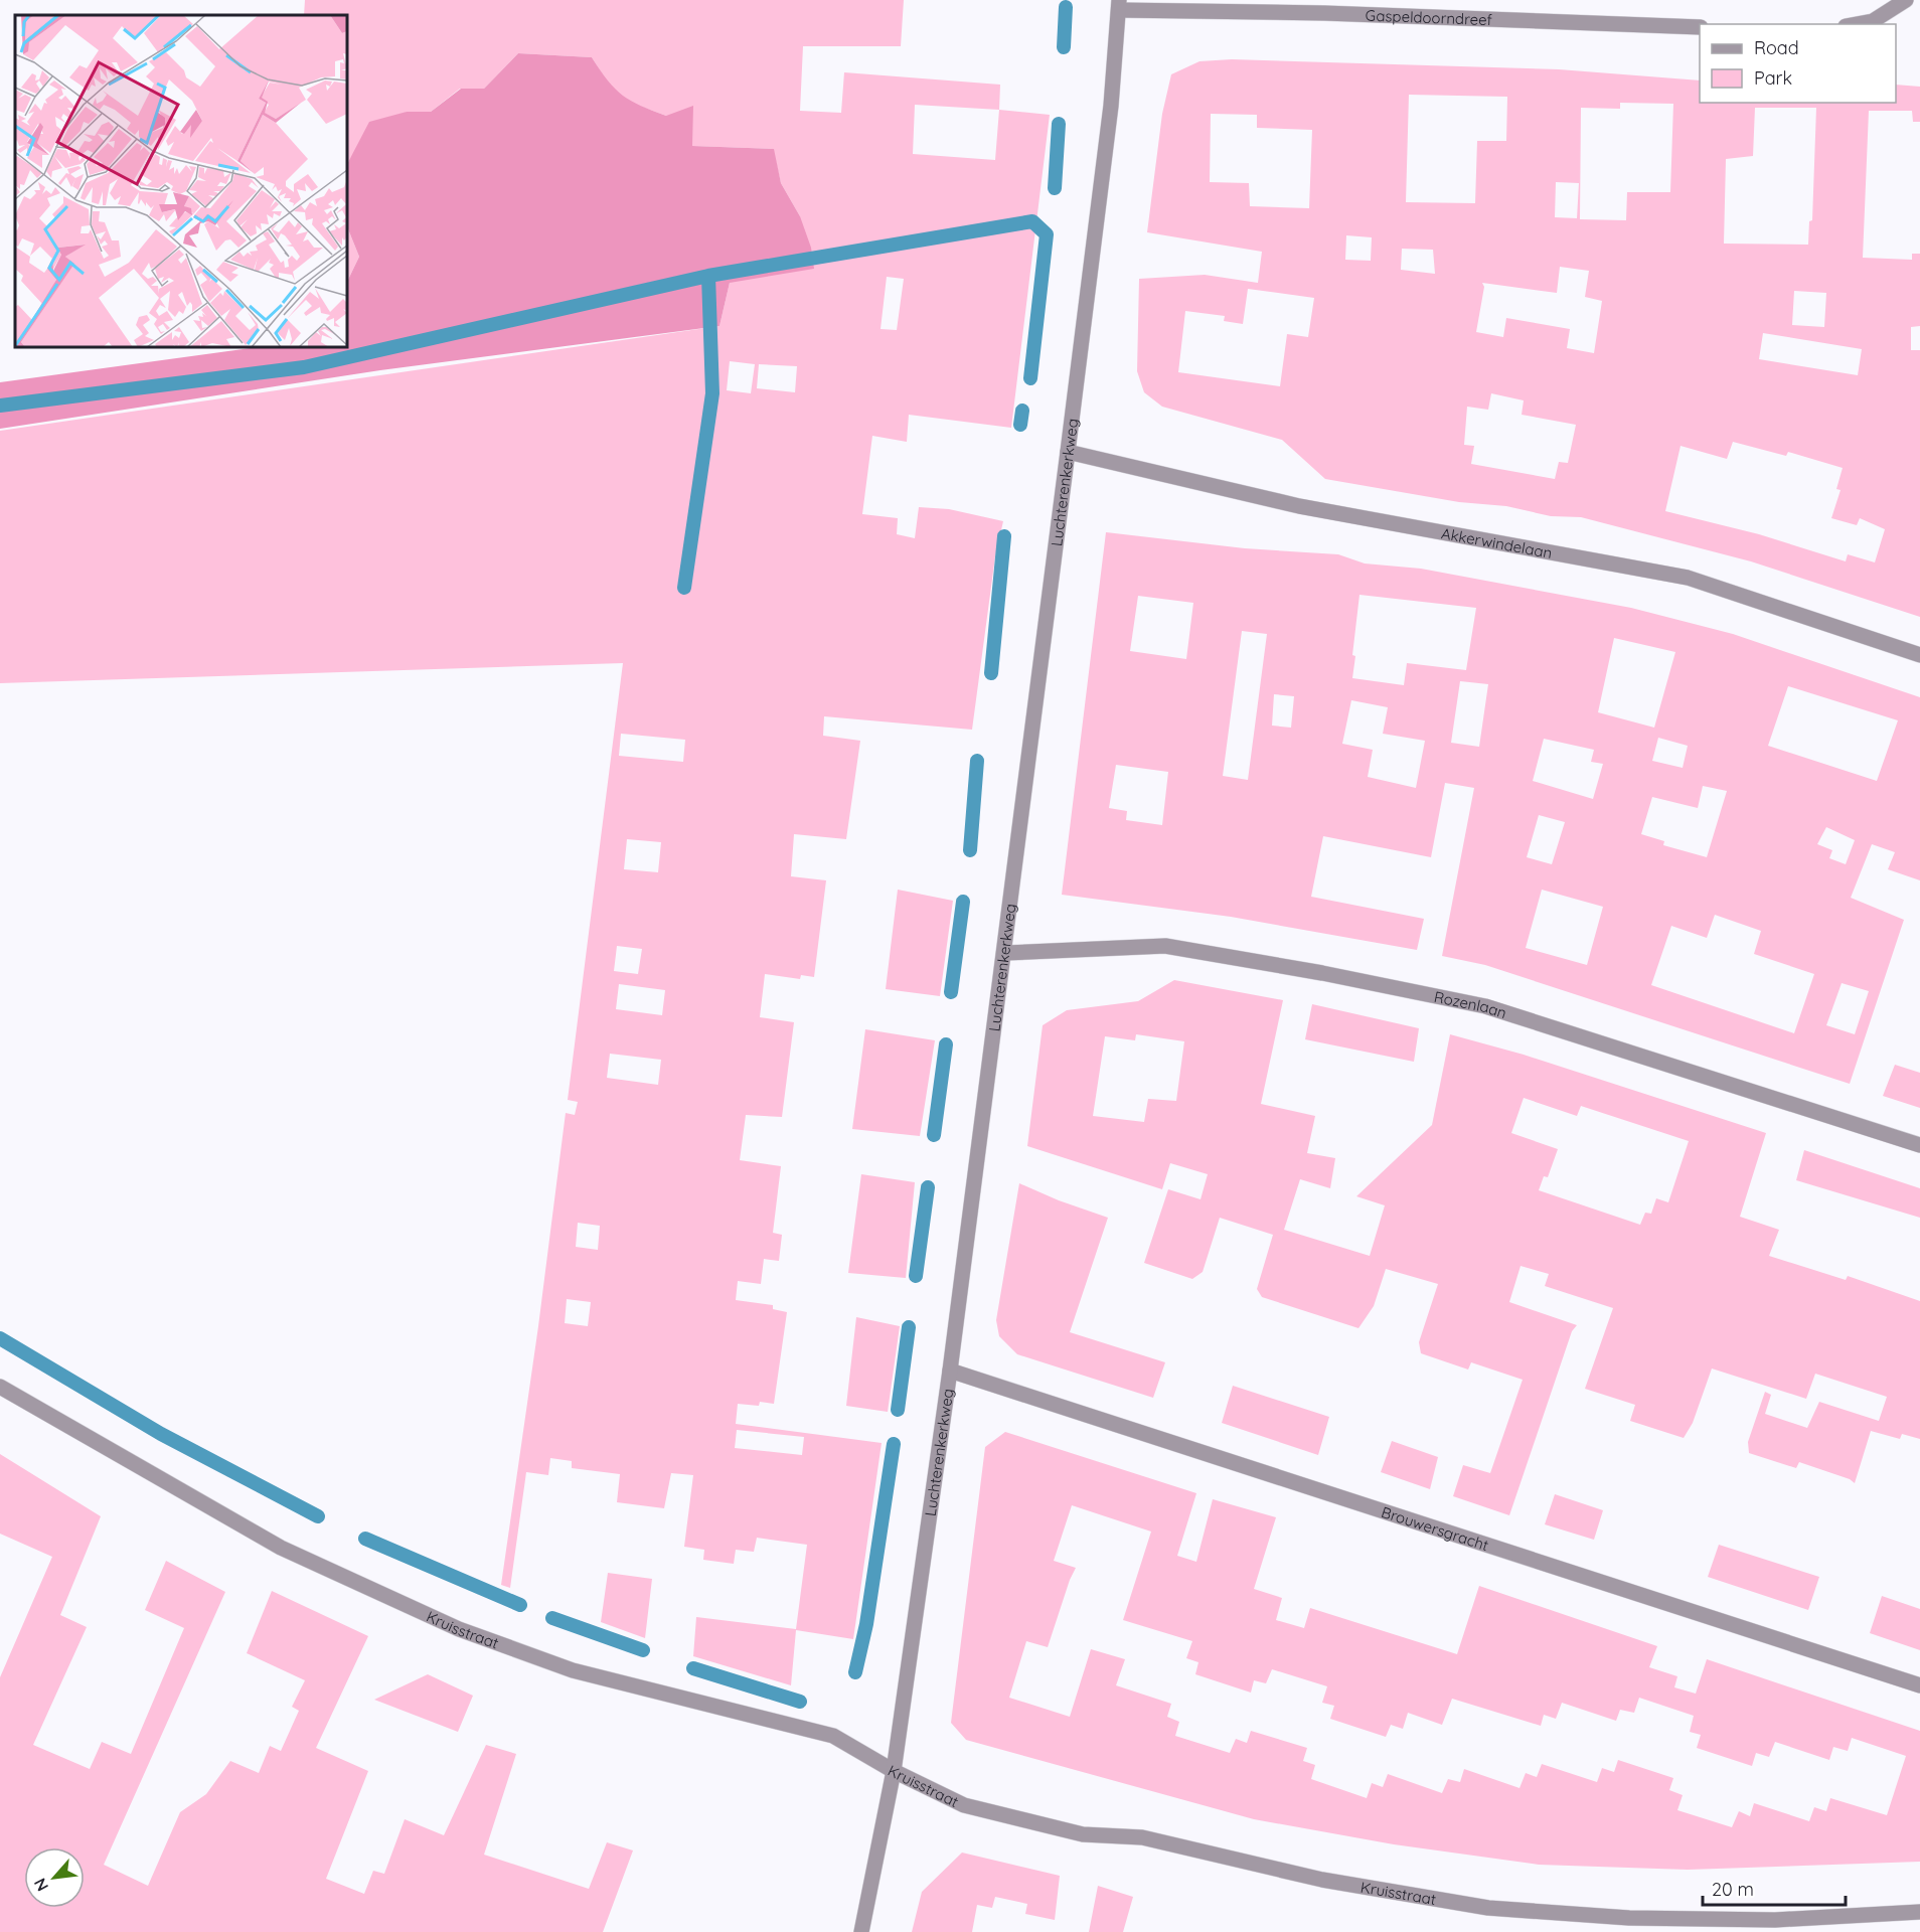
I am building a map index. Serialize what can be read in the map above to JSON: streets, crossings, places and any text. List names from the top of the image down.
{
  "streets": {
    "street": [
      "Gaspeldoorndreef",
      "Luchterenkerkweg",
      "Akkerwindelaan",
      "Rozenlaan",
      "Brouwersgracht",
      "Kruisstraat"
    ]
  },
  "crossings": [
    ["Gaspeldoorndreef", "Luchterenkerkweg"],
    ["Luchterenkerkweg", "Akkerwindelaan"],
    ["Luchterenkerkweg", "Rozenlaan"],
    ["Luchterenkerkweg", "Brouwersgracht"],
    ["Luchterenkerkweg", "Kruisstraat"]
  ],
  "legend": ["Road", "Park"],
  "scale_bar": "20 m",
  "north": "bottom left"
}
